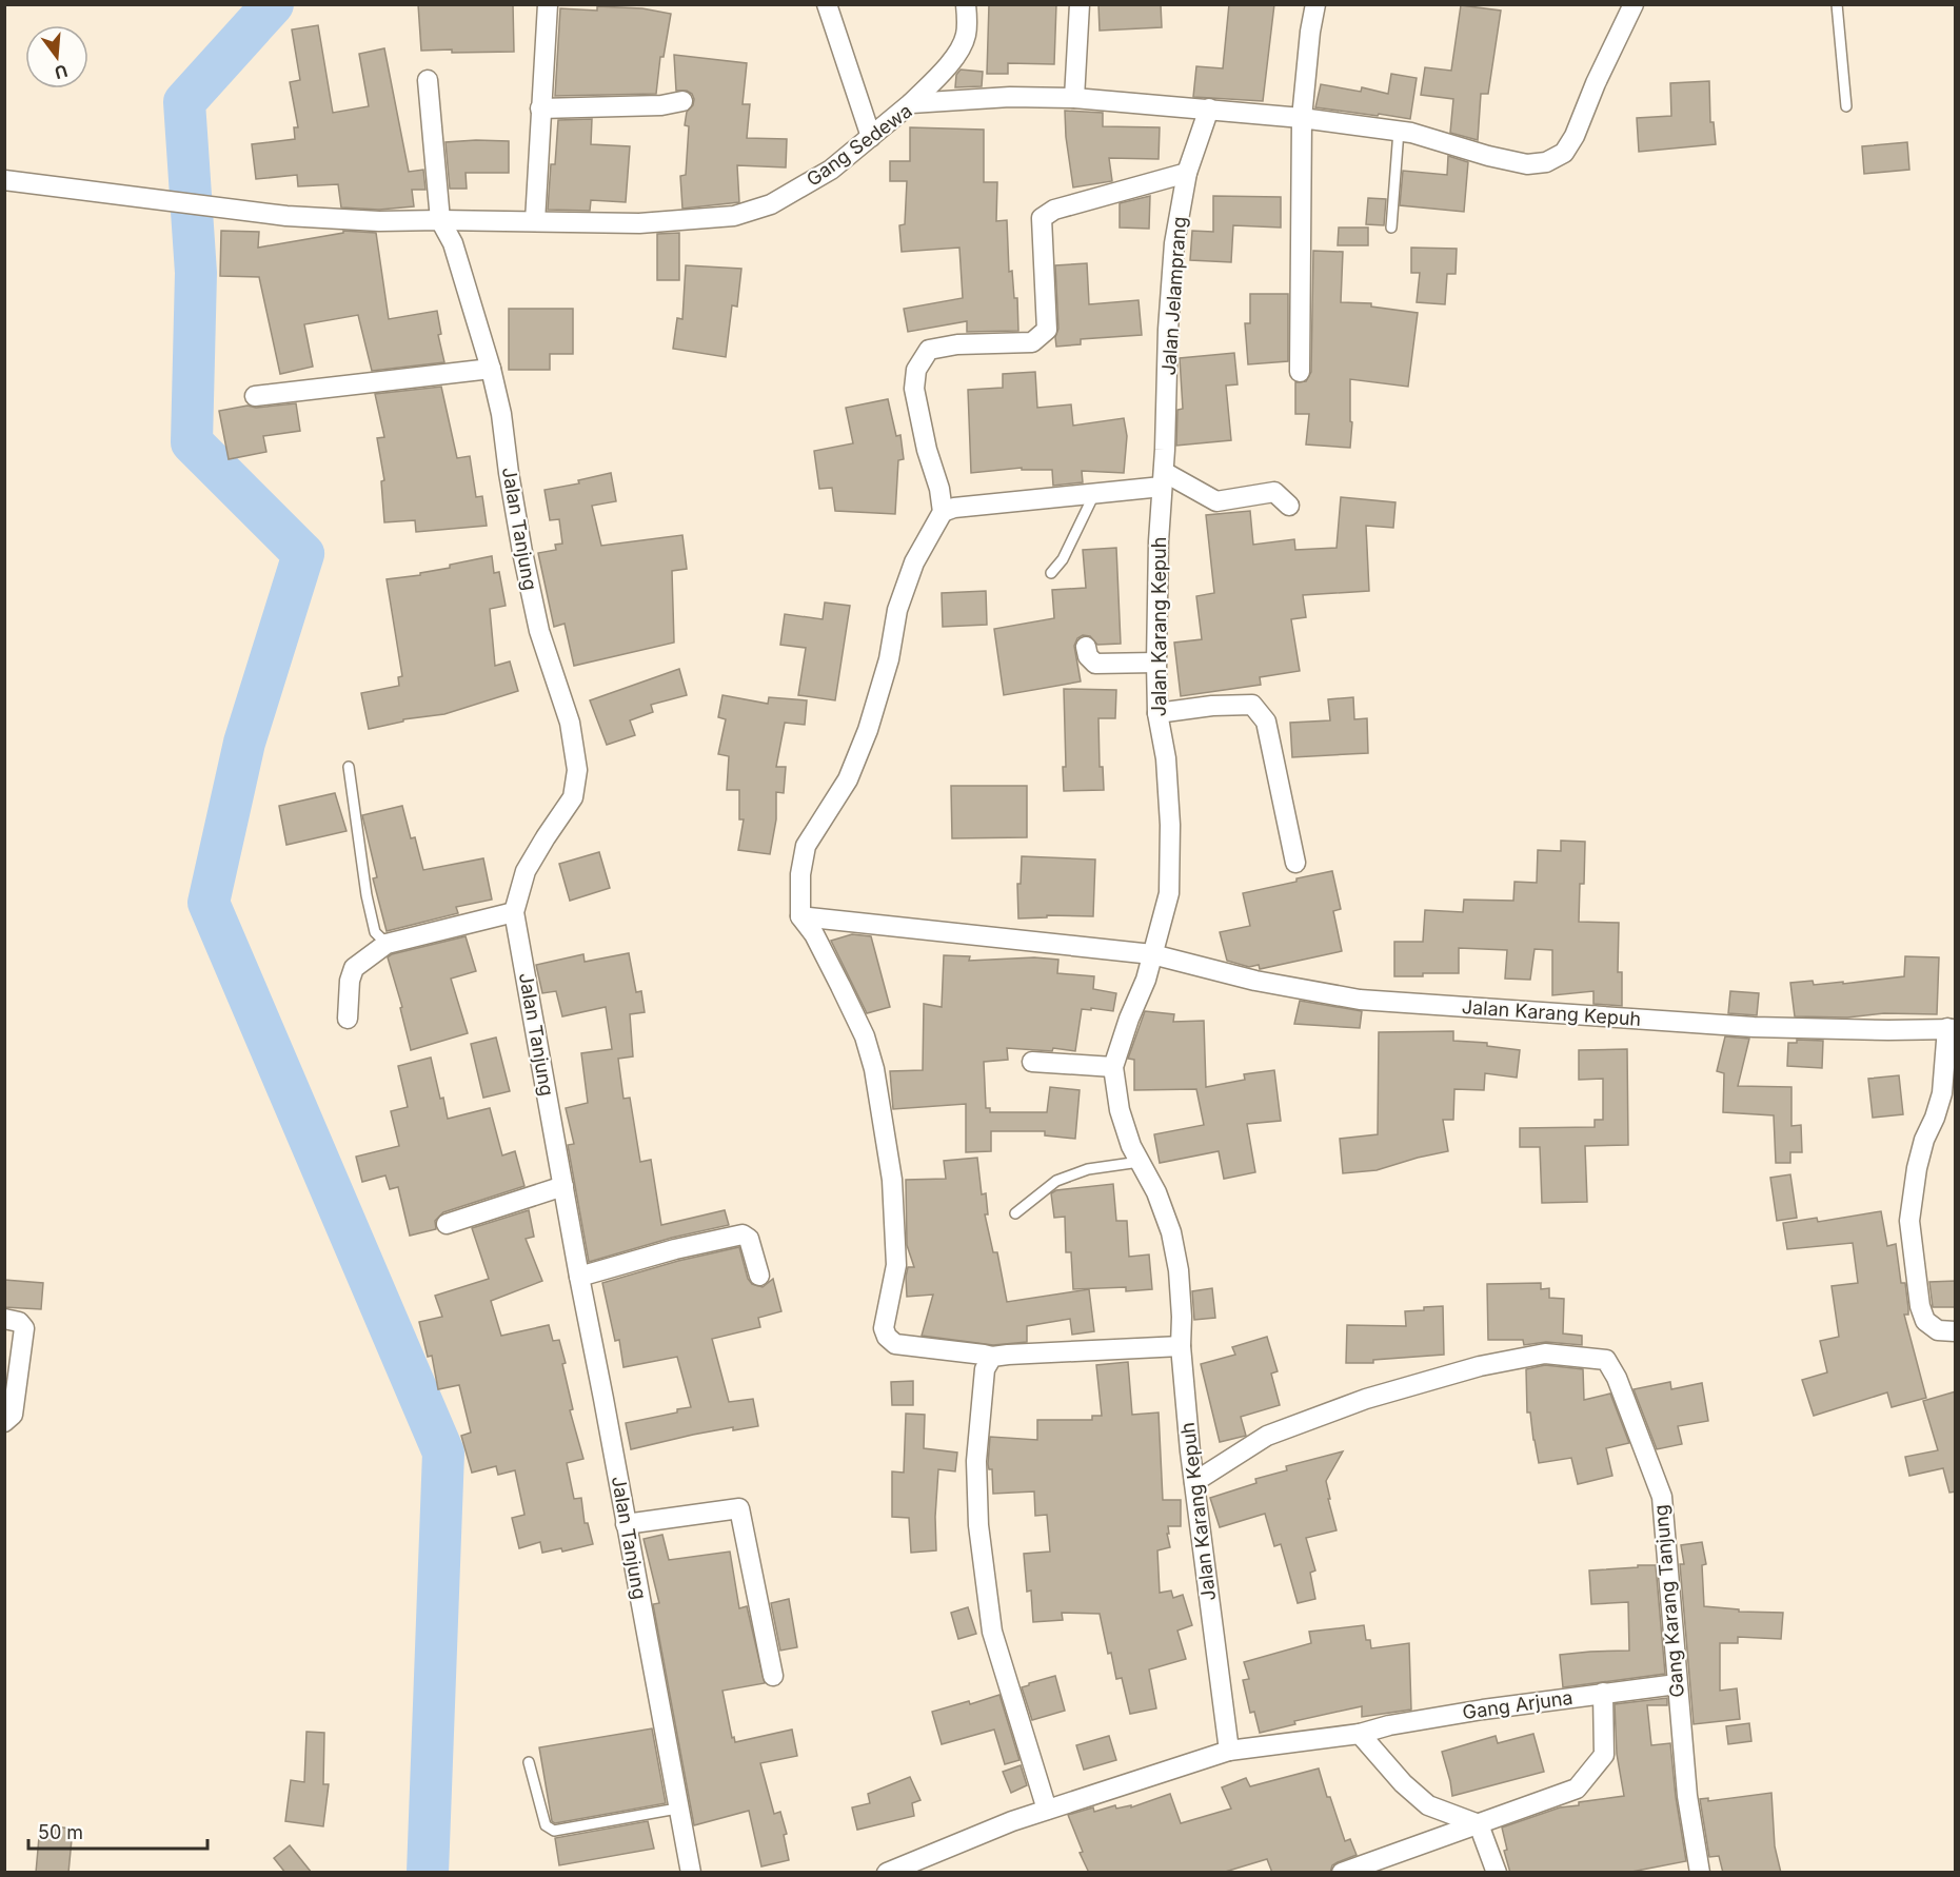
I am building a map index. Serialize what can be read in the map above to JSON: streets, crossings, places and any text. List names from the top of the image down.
{
  "streets": {
    "street": [
      "Gang Sedewa",
      "Jalan Jelamprang",
      "Jalan Tanjung",
      "Jalan Karang Kepuh",
      "Gang Karang Tanjung",
      "Gang Arjuna"
    ]
  },
  "crossings": [
    ["Gang Sedewa", "Jalan Jelamprang"],
    ["Gang Sedewa", "Jalan Tanjung"],
    ["Jalan Jelamprang", "Jalan Karang Kepuh"],
    ["Jalan Karang Kepuh", "Gang Karang Tanjung"],
    ["Gang Karang Tanjung", "Gang Arjuna"]
  ],
  "scale_bar": "50 m",
  "north": "bottom"
}
